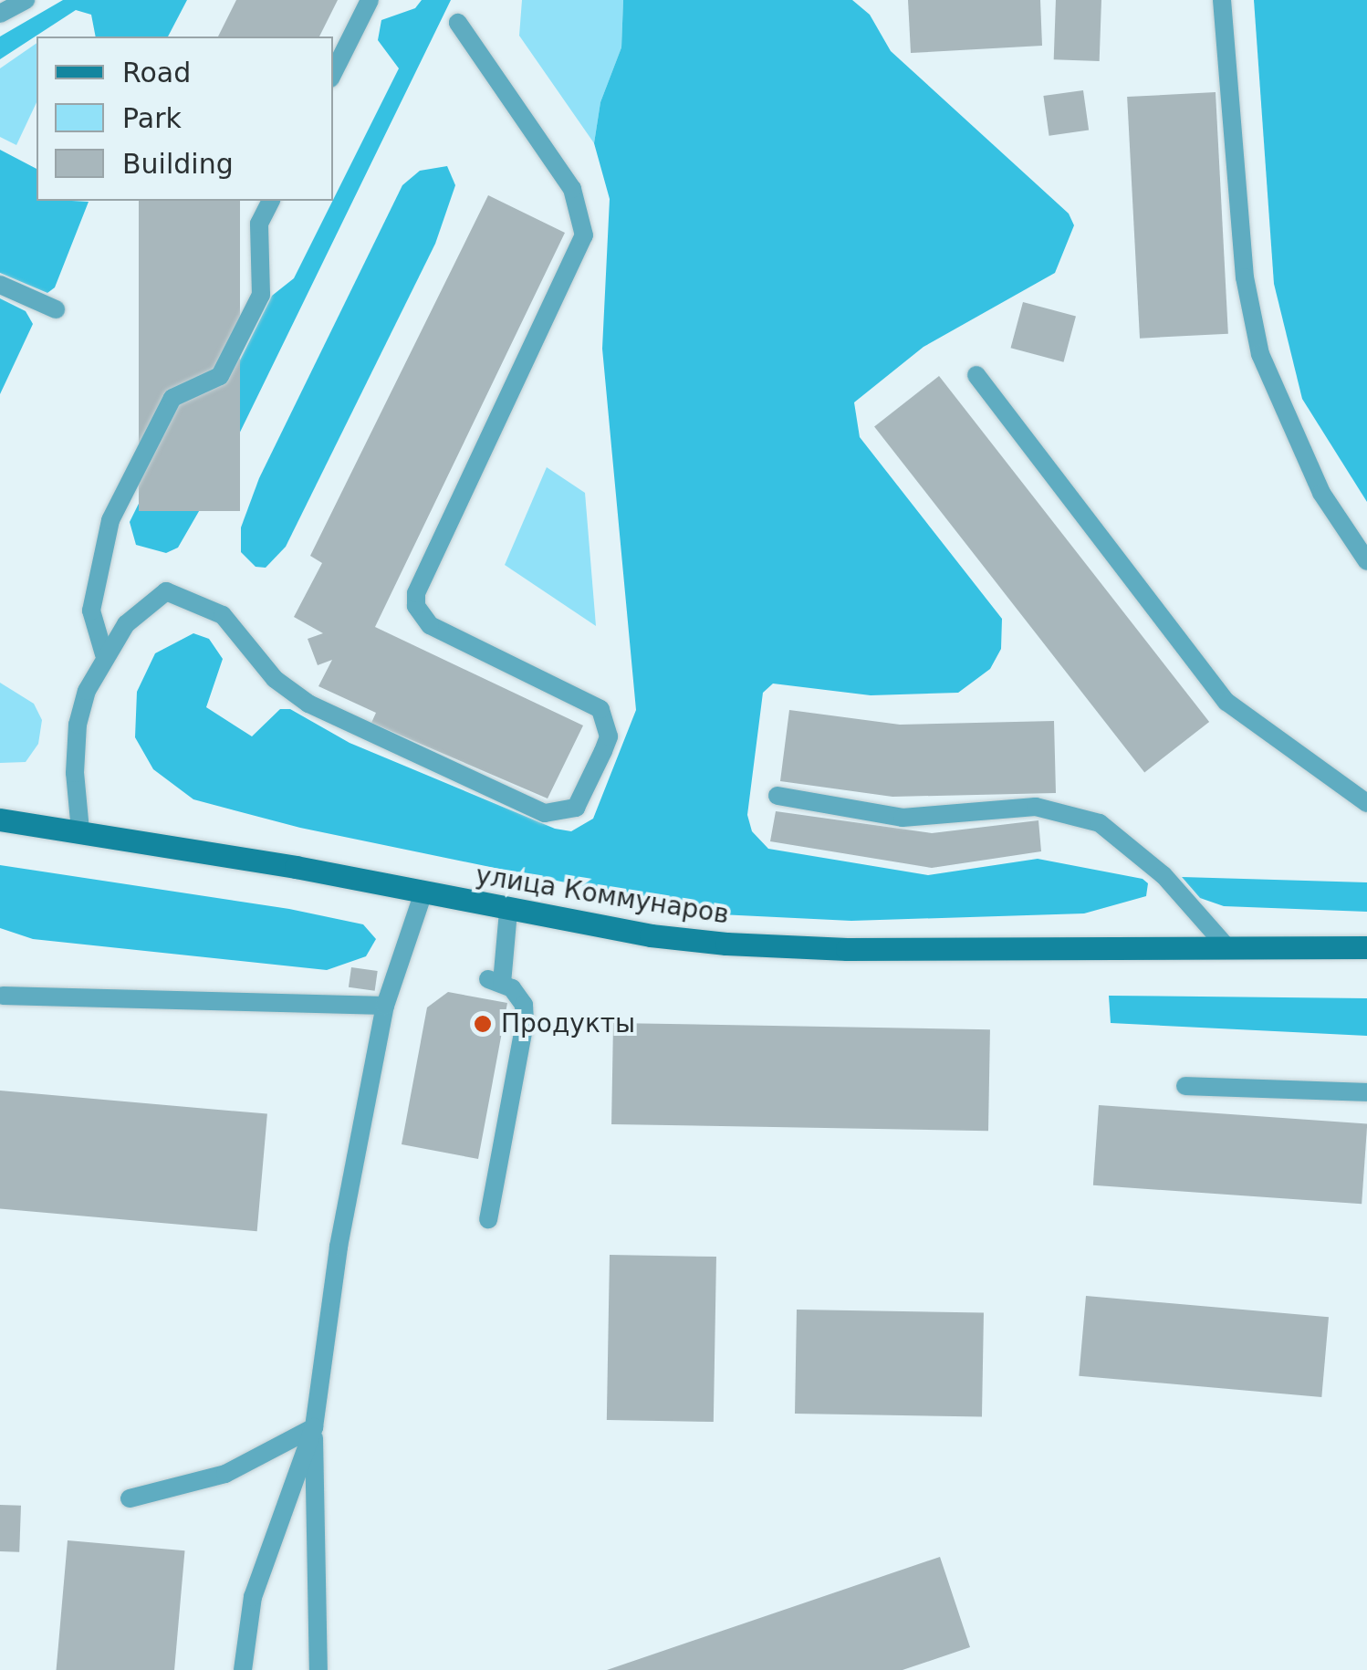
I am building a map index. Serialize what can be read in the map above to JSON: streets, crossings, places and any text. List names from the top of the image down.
{
  "streets": {
    "main road": ["улица Коммунаров"]
  },
  "places": ["Продукты"],
  "legend": ["Road", "Park", "Building"]
}
